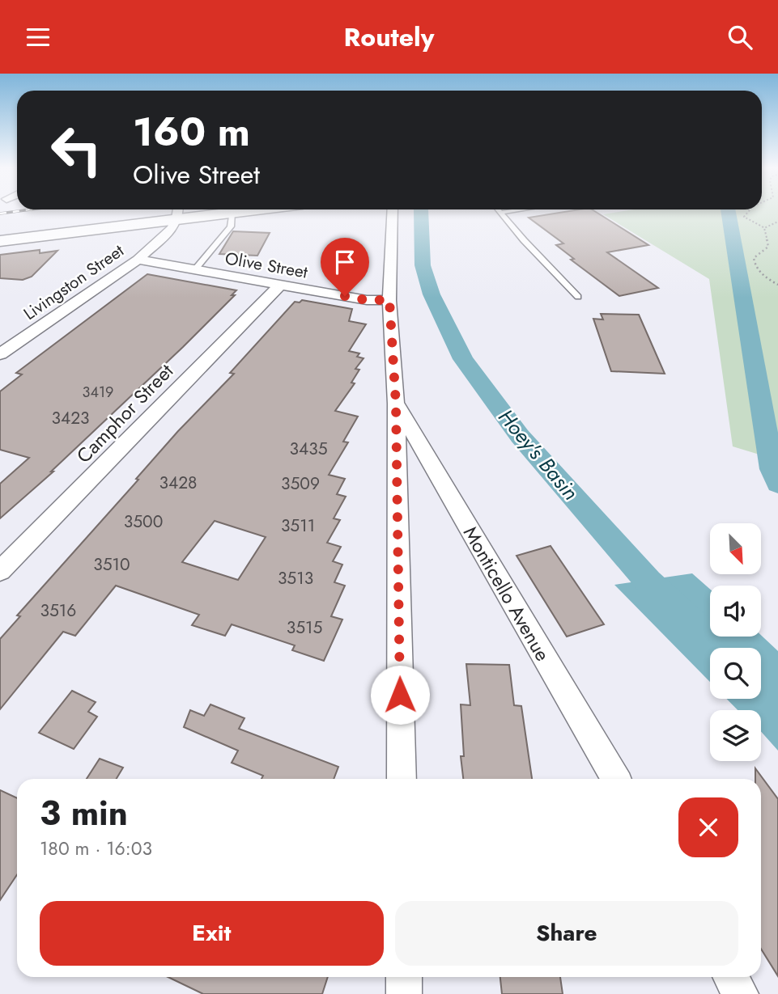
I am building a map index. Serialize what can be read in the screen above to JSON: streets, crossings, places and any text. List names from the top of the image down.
{
  "streets": {
    "street": [
      "Olive Street",
      "Livingston Street",
      "Camphor Street",
      "Monticello Avenue"
    ]
  },
  "crossings": [
    ["Olive Street", "Livingston Street"],
    ["Olive Street", "Camphor Street"]
  ],
  "water": ["Hoey's Basin"],
  "house_numbers": [
    "3419",
    "3423",
    "3435",
    "3428",
    "3509",
    "3500",
    "3511",
    "3510",
    "3513",
    "3516",
    "3515"
  ],
  "north": "bottom right",
  "page": {
    "header": "Routely",
    "turn": ["160 m", "Olive Street"],
    "heading": ["3 min", "180 m · 16:03"],
    "buttons": ["Exit", "Share"]
  }
}
